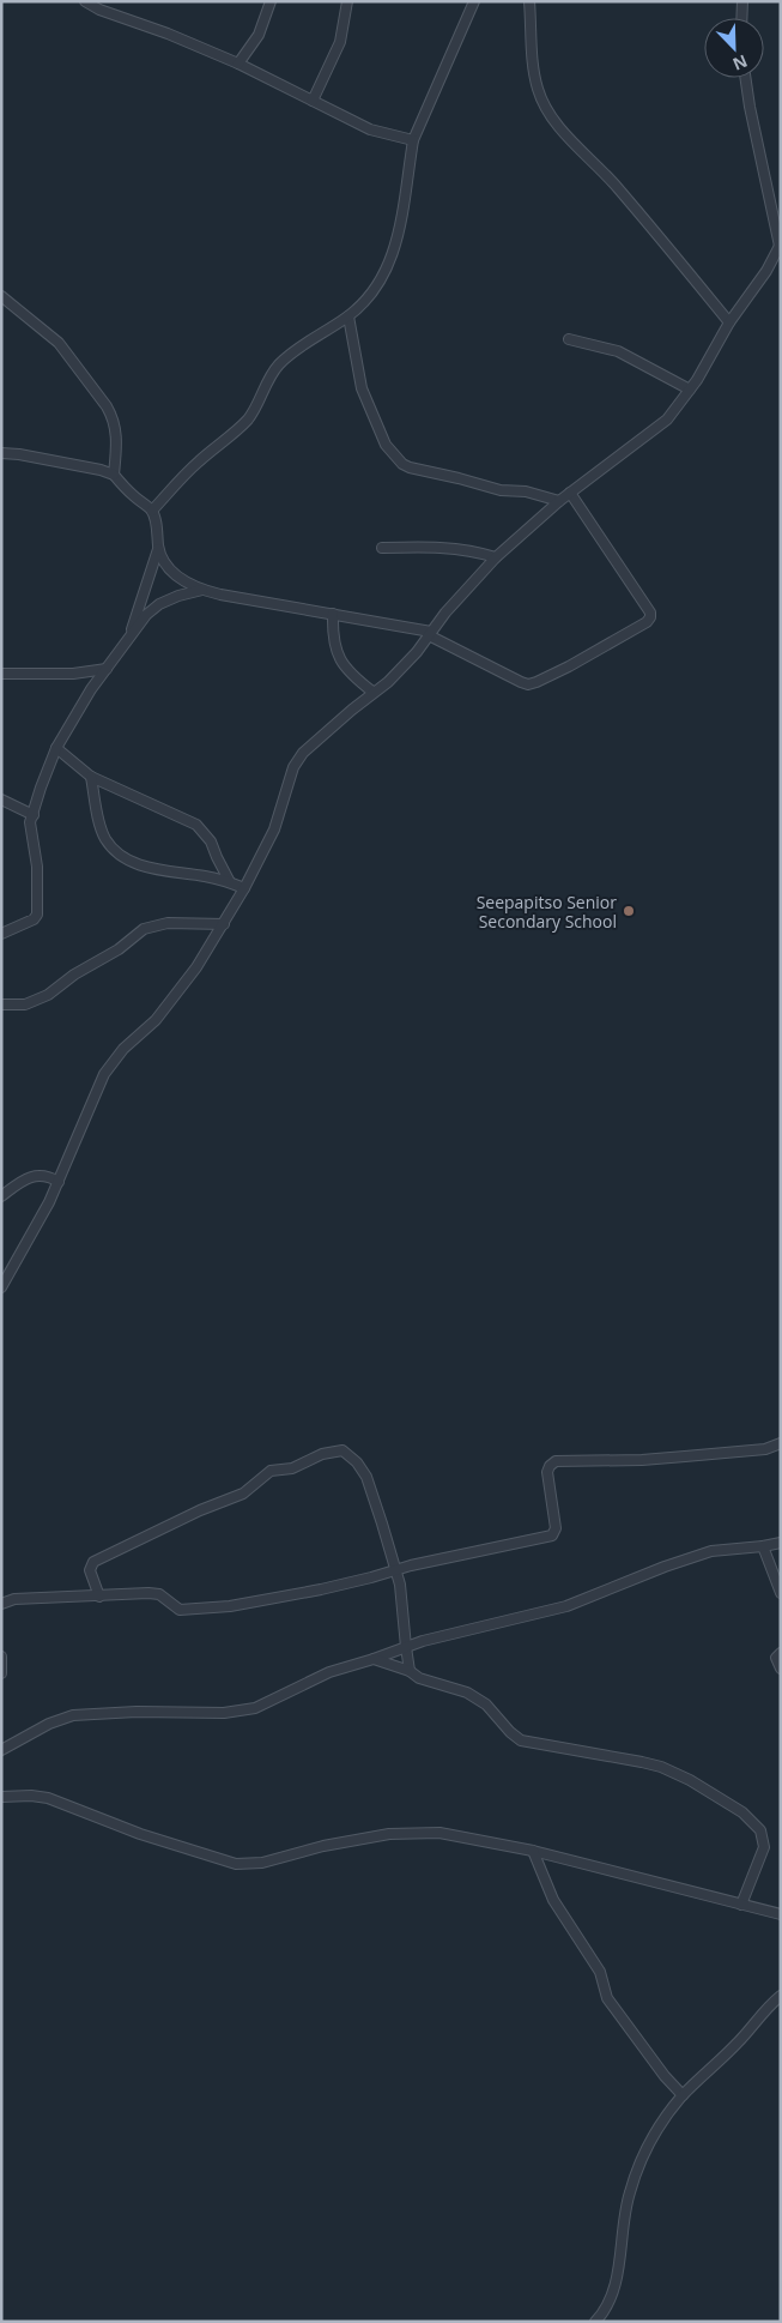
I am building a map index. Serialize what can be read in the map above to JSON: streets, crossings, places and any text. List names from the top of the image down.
{
  "places": ["Seepapitso Senior Secondary School"],
  "north": "bottom right"
}
